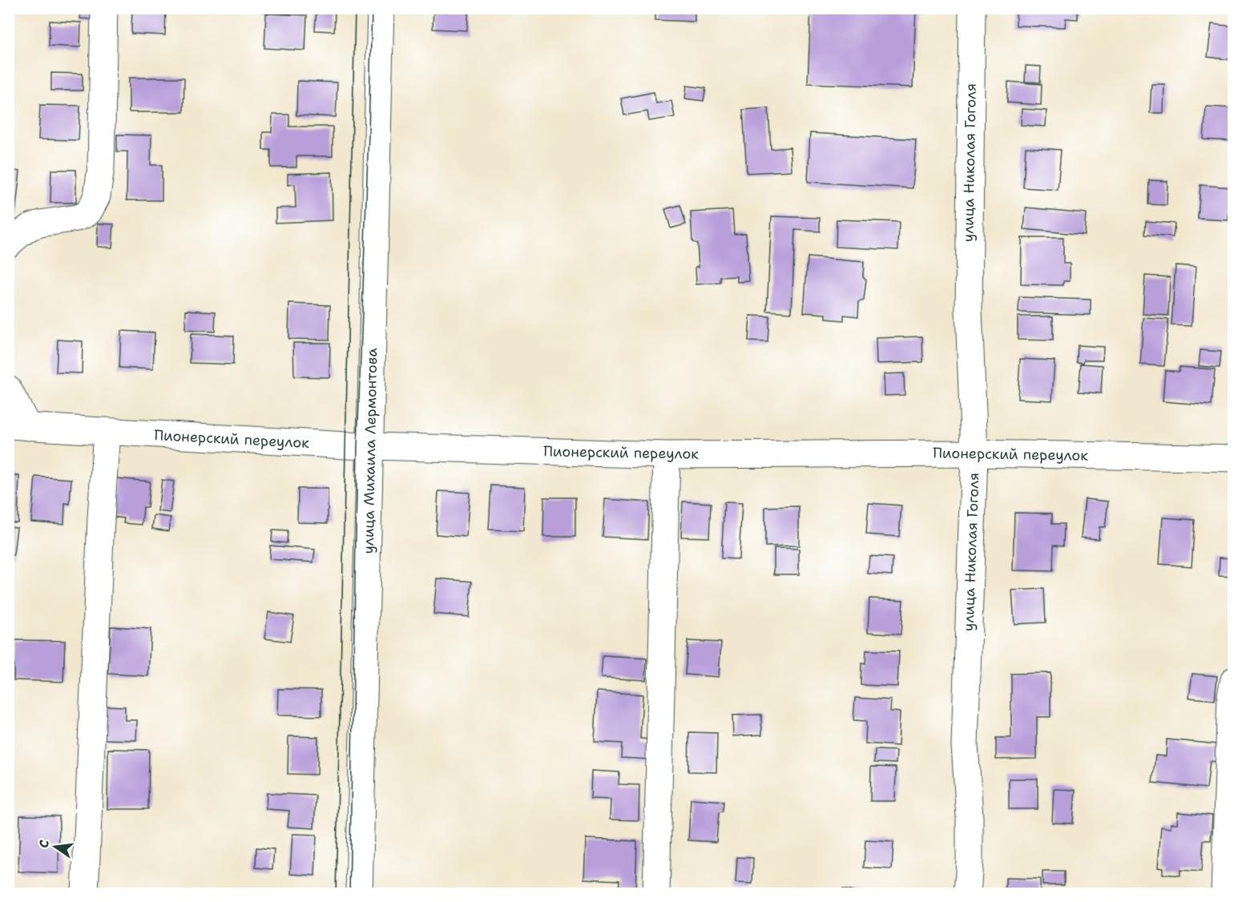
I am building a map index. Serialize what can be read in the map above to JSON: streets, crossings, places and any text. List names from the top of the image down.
{
  "streets": {
    "street": ["улица Николая Гоголя", "Пионерский переулок", "улица Михаила Лермонтова"]
  },
  "crossings": [
    ["улица Николая Гоголя", "Пионерский переулок"],
    ["Пионерский переулок", "улица Михаила Лермонтова"]
  ],
  "north": "left"
}
